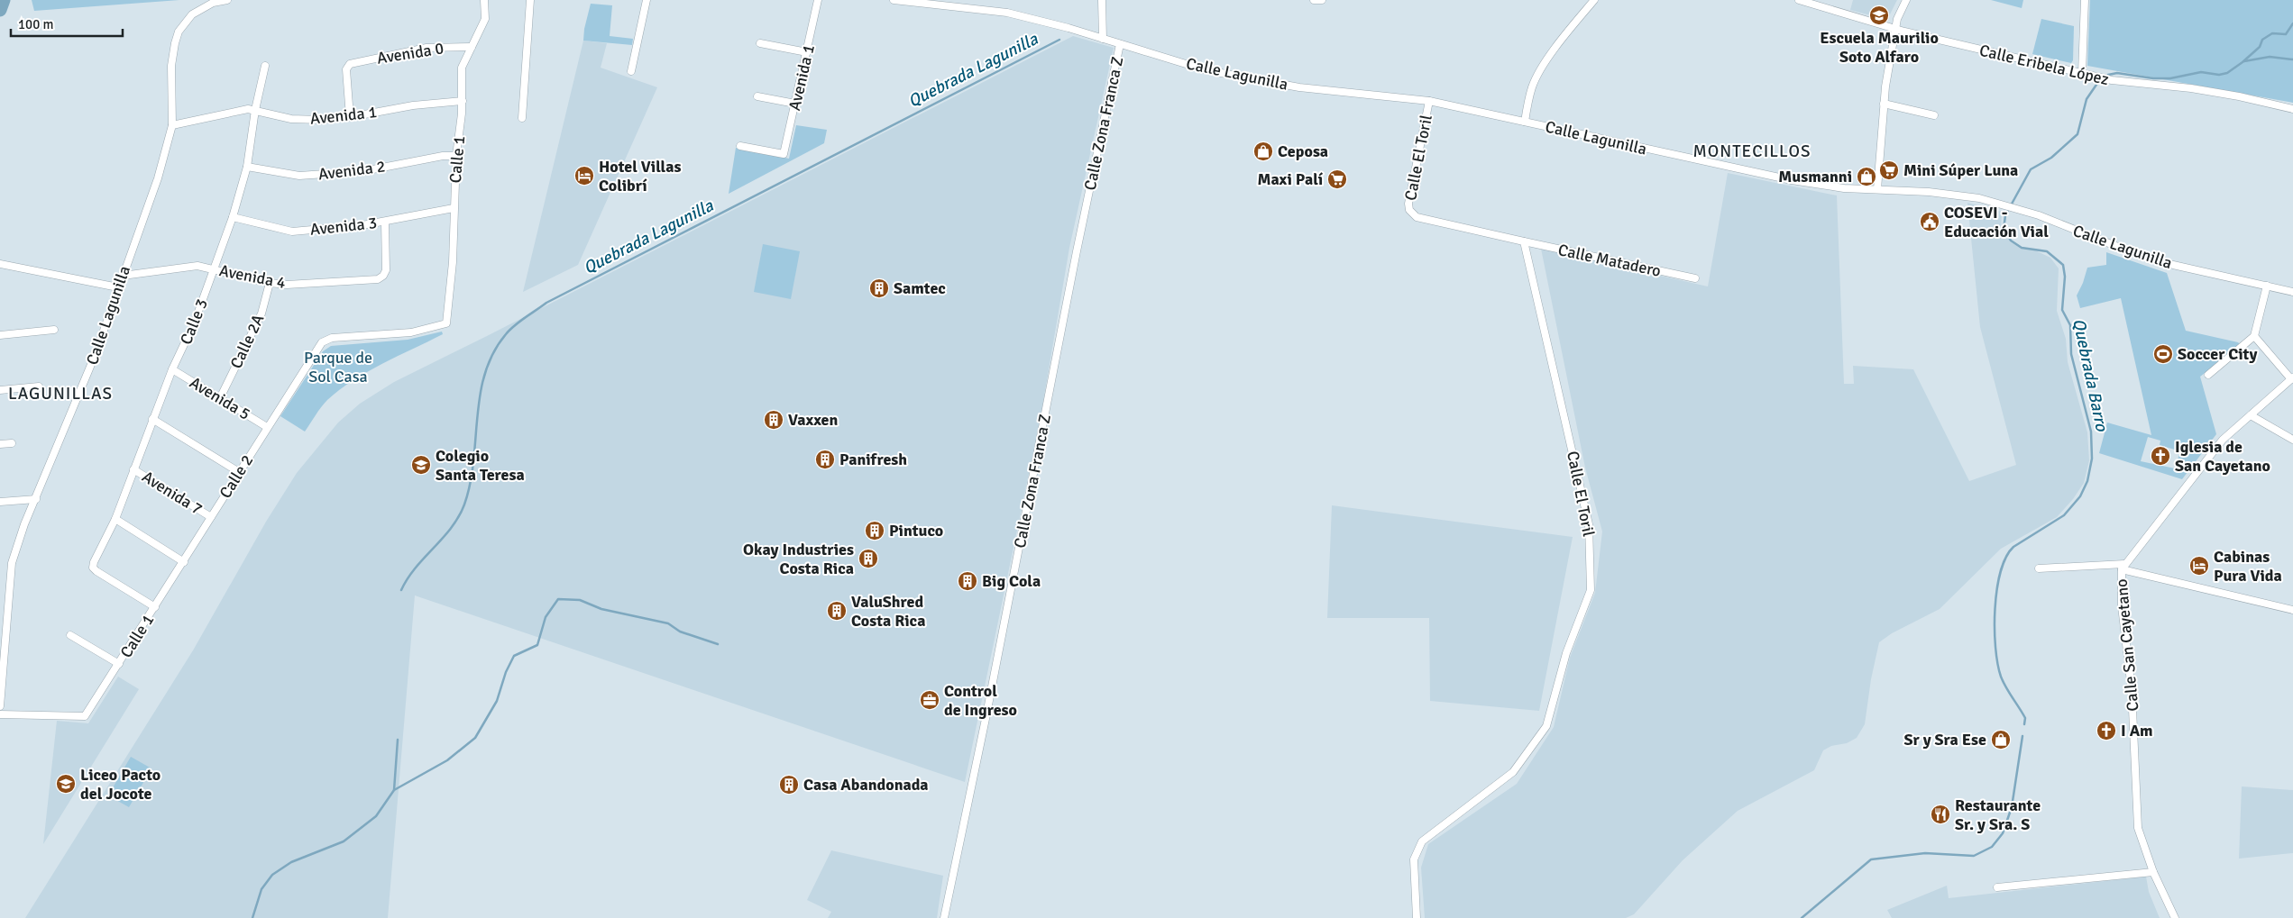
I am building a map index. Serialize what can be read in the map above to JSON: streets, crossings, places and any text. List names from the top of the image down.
{
  "streets": {
    "street": [
      "Avenida 0",
      "Calle Eribela López",
      "Calle Lagunilla",
      "Avenida 1",
      "Calle Zona Franca Z",
      "Calle El Toril",
      "Calle 1",
      "Avenida 2",
      "Avenida 3",
      "Calle Matadero",
      "Avenida 4",
      "Calle 3",
      "Calle 2A",
      "Avenida 5",
      "Calle 2",
      "Avenida 7",
      "Calle San Cayetano"
    ]
  },
  "crossings": [
    ["Avenida 0", "Avenida 1"],
    ["Avenida 0", "Calle 1"],
    ["Calle Lagunilla", "Avenida 1"],
    ["Calle Lagunilla", "Calle Zona Franca Z"],
    ["Calle Lagunilla", "Calle El Toril"],
    ["Calle Lagunilla", "Avenida 4"],
    ["Avenida 1", "Calle 1"],
    ["Avenida 1", "Calle 3"],
    ["Calle El Toril", "Calle Matadero"],
    ["Calle 1", "Avenida 2"],
    ["Calle 1", "Avenida 3"],
    ["Calle 1", "Calle 3"],
    ["Calle 1", "Calle 2"],
    ["Avenida 2", "Calle 3"],
    ["Avenida 3", "Avenida 4"],
    ["Avenida 3", "Calle 3"],
    ["Avenida 4", "Calle 3"],
    ["Avenida 4", "Calle 2A"],
    ["Calle 3", "Avenida 5"],
    ["Calle 3", "Calle 2"],
    ["Calle 3", "Avenida 7"],
    ["Calle 2A", "Avenida 5"],
    ["Avenida 5", "Calle 2"],
    ["Calle 2", "Avenida 7"]
  ],
  "districts": ["MONTECILLOS", "LAGUNILLAS"],
  "water": ["Quebrada Lagunilla", "Quebrada Barro"],
  "parks": ["Parque de Sol Casa"],
  "places": {
    "school or university": ["Escuela Maurilio Soto Alfaro", "Colegio Santa Teresa", "Liceo Pacto del Jocote"],
    "shop": ["Ceposa", "Musmanni", "Sr y Sra Ese"],
    "supermarket": ["Mini Súper Luna", "Maxi Palí"],
    "hotel": ["Hotel Villas Colibrí", "Cabinas Pura Vida"],
    "public building": ["COSEVI - Educación Vial"],
    "building": [
      "Samtec",
      "Vaxxen",
      "Panifresh",
      "Pintuco",
      "Okay Industries Costa Rica",
      "Big Cola",
      "ValuShred Costa Rica",
      "Casa Abandonada"
    ],
    "sports": ["Soccer City"],
    "church": ["Iglesia de San Cayetano", "I Am"],
    "office": ["Control de Ingreso"],
    "restaurant": ["Restaurante Sr. y Sra. S"]
  },
  "scale_bar": "100 m"
}
